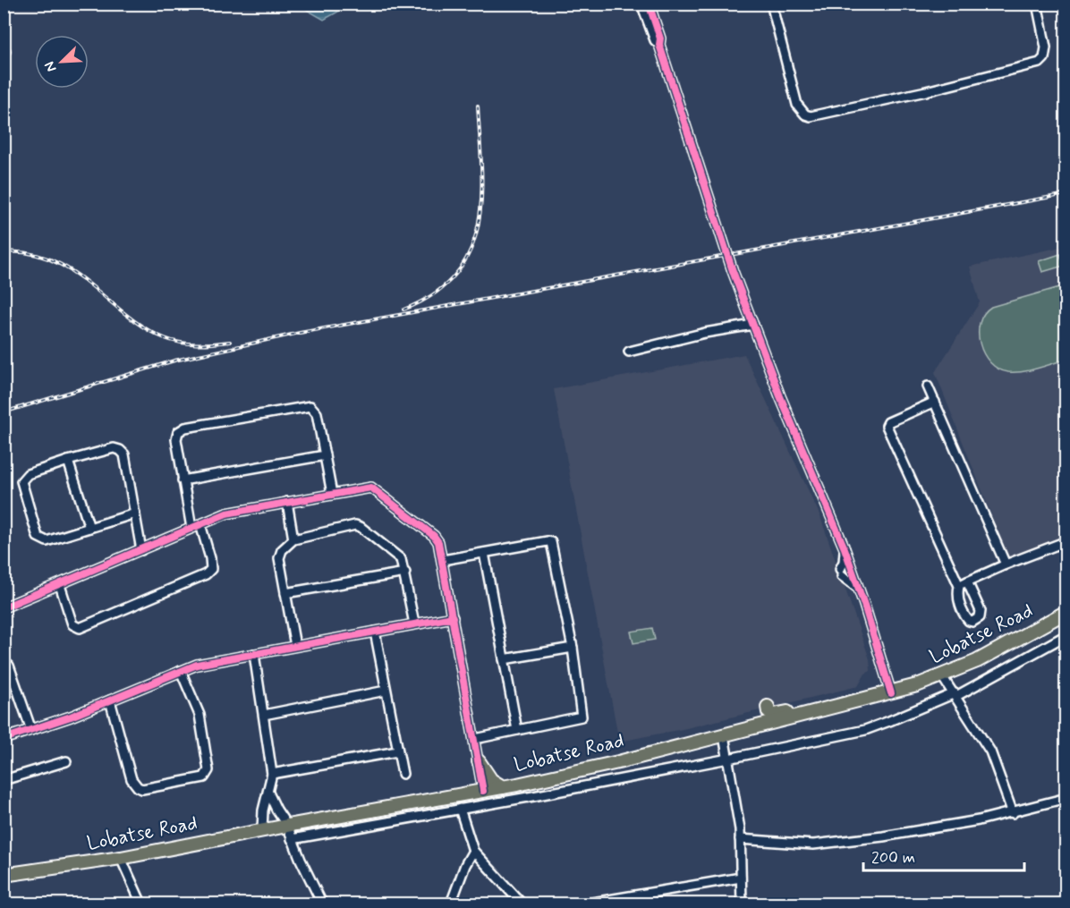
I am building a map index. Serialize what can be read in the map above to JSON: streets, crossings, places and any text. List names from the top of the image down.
{
  "streets": {
    "highway": ["Lobatse Road"]
  },
  "scale_bar": "200 m",
  "north": "bottom left"
}
